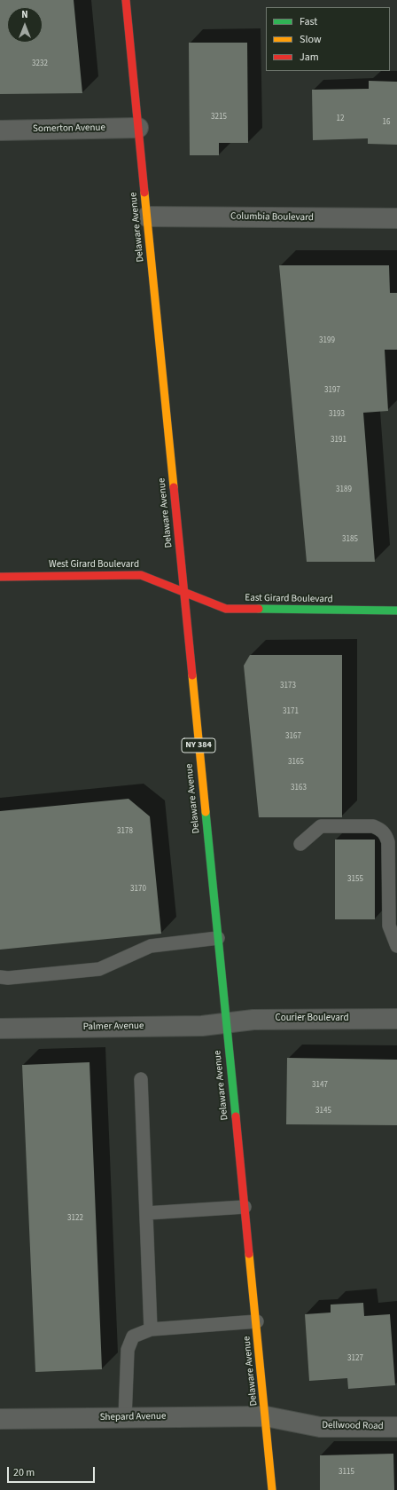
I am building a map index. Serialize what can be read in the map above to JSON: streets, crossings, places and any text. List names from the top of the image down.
{
  "streets": {
    "main road": [
      "Delaware Avenue",
      "West Girard Boulevard",
      "East Girard Boulevard",
      "NY 384"
    ],
    "street": [
      "Somerton Avenue",
      "Columbia Boulevard",
      "Courier Boulevard",
      "Palmer Avenue",
      "Shepard Avenue",
      "Dellwood Road"
    ]
  },
  "crossings": [
    ["Somerton Avenue", "Delaware Avenue"],
    ["Columbia Boulevard", "Delaware Avenue"],
    ["Delaware Avenue", "West Girard Boulevard"],
    ["Delaware Avenue", "East Girard Boulevard"],
    ["Delaware Avenue", "Courier Boulevard"],
    ["Delaware Avenue", "Palmer Avenue"],
    ["Delaware Avenue", "Shepard Avenue"],
    ["Delaware Avenue", "Dellwood Road"],
    ["West Girard Boulevard", "East Girard Boulevard"],
    ["Courier Boulevard", "Palmer Avenue"],
    ["Shepard Avenue", "Dellwood Road"]
  ],
  "house_numbers": [
    "3232",
    "3215",
    "12",
    "16",
    "3199",
    "3197",
    "3193",
    "3191",
    "3189",
    "3185",
    "3173",
    "3171",
    "3167",
    "3165",
    "3163",
    "3178",
    "3155",
    "3170",
    "3147",
    "3145",
    "3122",
    "3127",
    "3115"
  ],
  "legend": ["Fast", "Slow", "Jam"],
  "scale_bar": "20 m",
  "north": "top"
}
